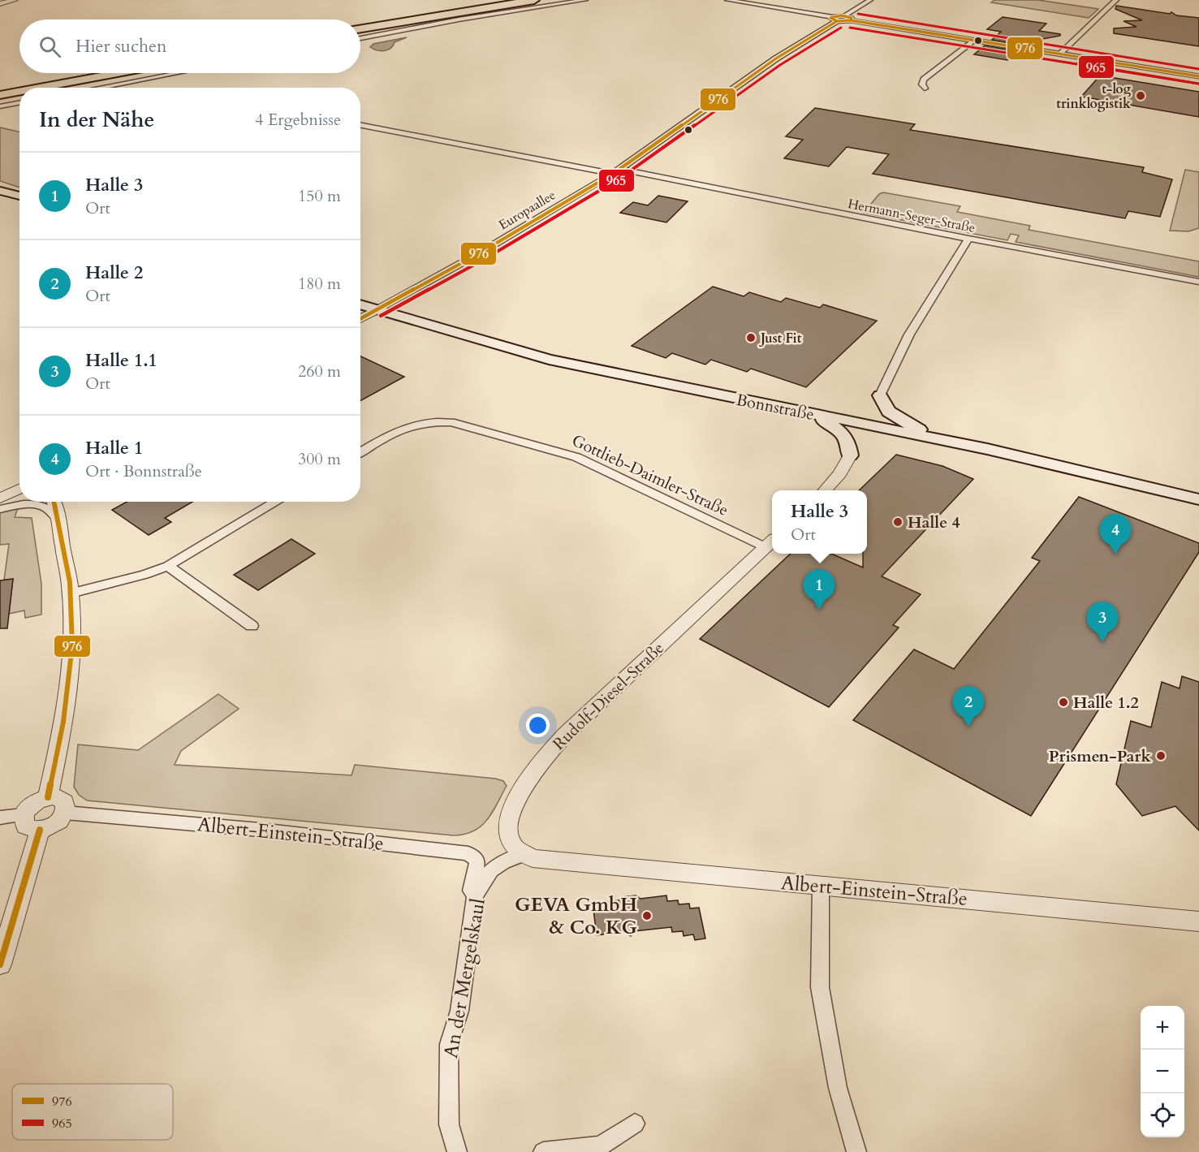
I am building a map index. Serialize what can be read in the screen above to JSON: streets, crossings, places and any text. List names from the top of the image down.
{
  "streets": {
    "main road": ["Bonnstraße"],
    "street": [
      "Europaallee",
      "Hermann-Seger-Straße",
      "Gottlieb-Daimler-Straße",
      "Rudolf-Diesel-Straße",
      "Albert-Einstein-Straße",
      "An der Mergelskaul"
    ]
  },
  "crossings": [
    ["Europaallee", "Hermann-Seger-Straße"],
    ["Europaallee", "Bonnstraße"],
    ["Gottlieb-Daimler-Straße", "Rudolf-Diesel-Straße"],
    ["Rudolf-Diesel-Straße", "Albert-Einstein-Straße"],
    ["Rudolf-Diesel-Straße", "An der Mergelskaul"],
    ["Albert-Einstein-Straße", "An der Mergelskaul"]
  ],
  "places": [
    "t-log trinklogistik",
    "Just Fit",
    "Halle 4",
    "Halle 1.2",
    "Prismen-Park",
    "GEVA GmbH & Co. KG"
  ],
  "lines": ["transit line 965", "transit line 976"],
  "legend": ["976", "965"],
  "page": {
    "search": "Hier suchen",
    "heading": ["In der Nähe", "4 Ergebnisse"],
    "list": [
      {
        "mark": "1",
        "name": "Halle 3",
        "note": "Ort",
        "value": "150 m"
      },
      {
        "mark": "2",
        "name": "Halle 2",
        "note": "Ort",
        "value": "180 m"
      },
      {
        "mark": "3",
        "name": "Halle 1.1",
        "note": "Ort",
        "value": "260 m"
      },
      {
        "mark": "4",
        "name": "Halle 1",
        "note": "Ort · Bonnstraße",
        "value": "300 m"
      }
    ],
    "popup": ["Halle 3", "Ort"],
    "pins": [
      "4",
      "1",
      "3",
      "2"
    ],
    "map_buttons": ["+", "−"]
  }
}
